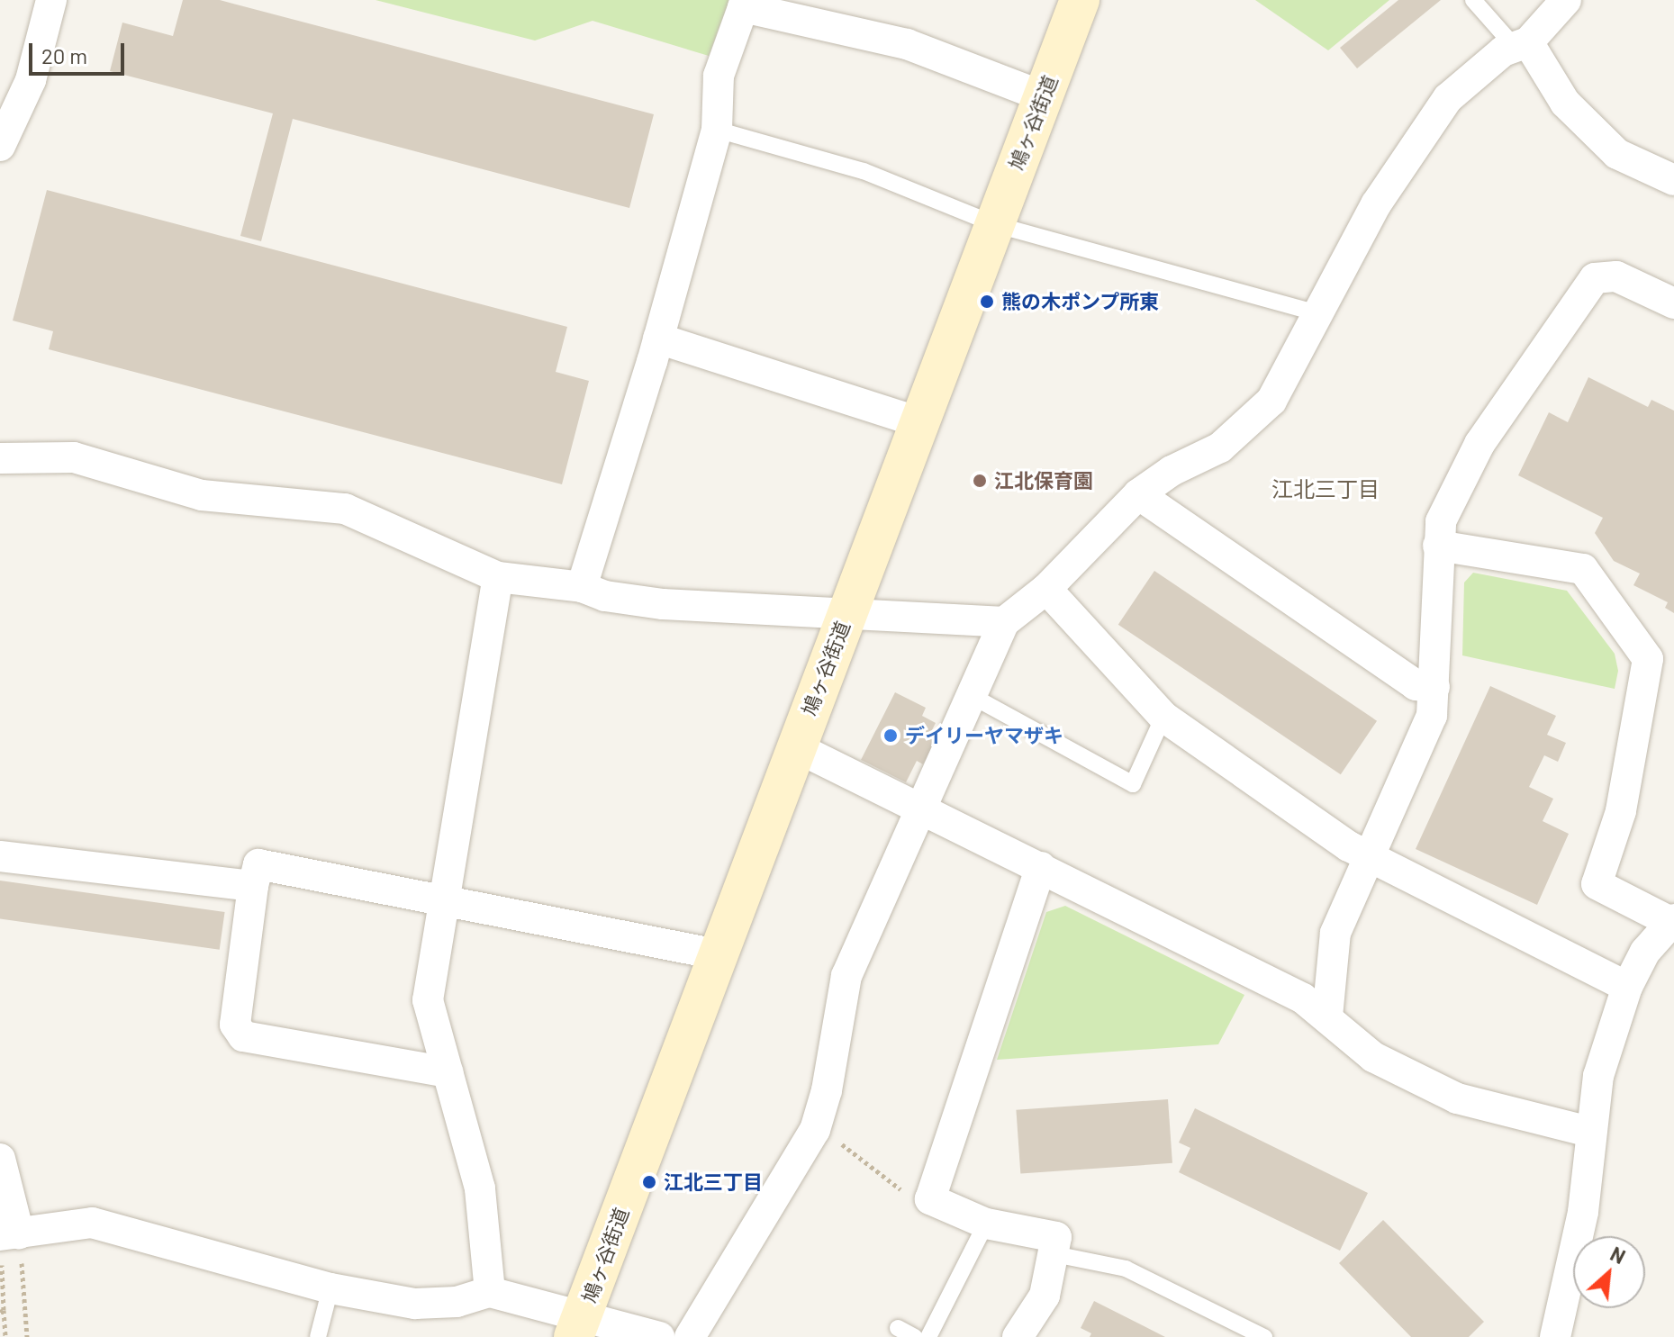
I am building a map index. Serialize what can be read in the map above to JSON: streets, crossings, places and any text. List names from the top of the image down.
{
  "streets": {
    "main road": ["鳩ヶ谷街道"]
  },
  "districts": ["江北三丁目"],
  "places": [
    "熊の木ポンプ所東",
    "江北保育園",
    "デイリーヤマザキ",
    "江北三丁目"
  ],
  "scale_bar": "20 m",
  "north": "top right"
}
